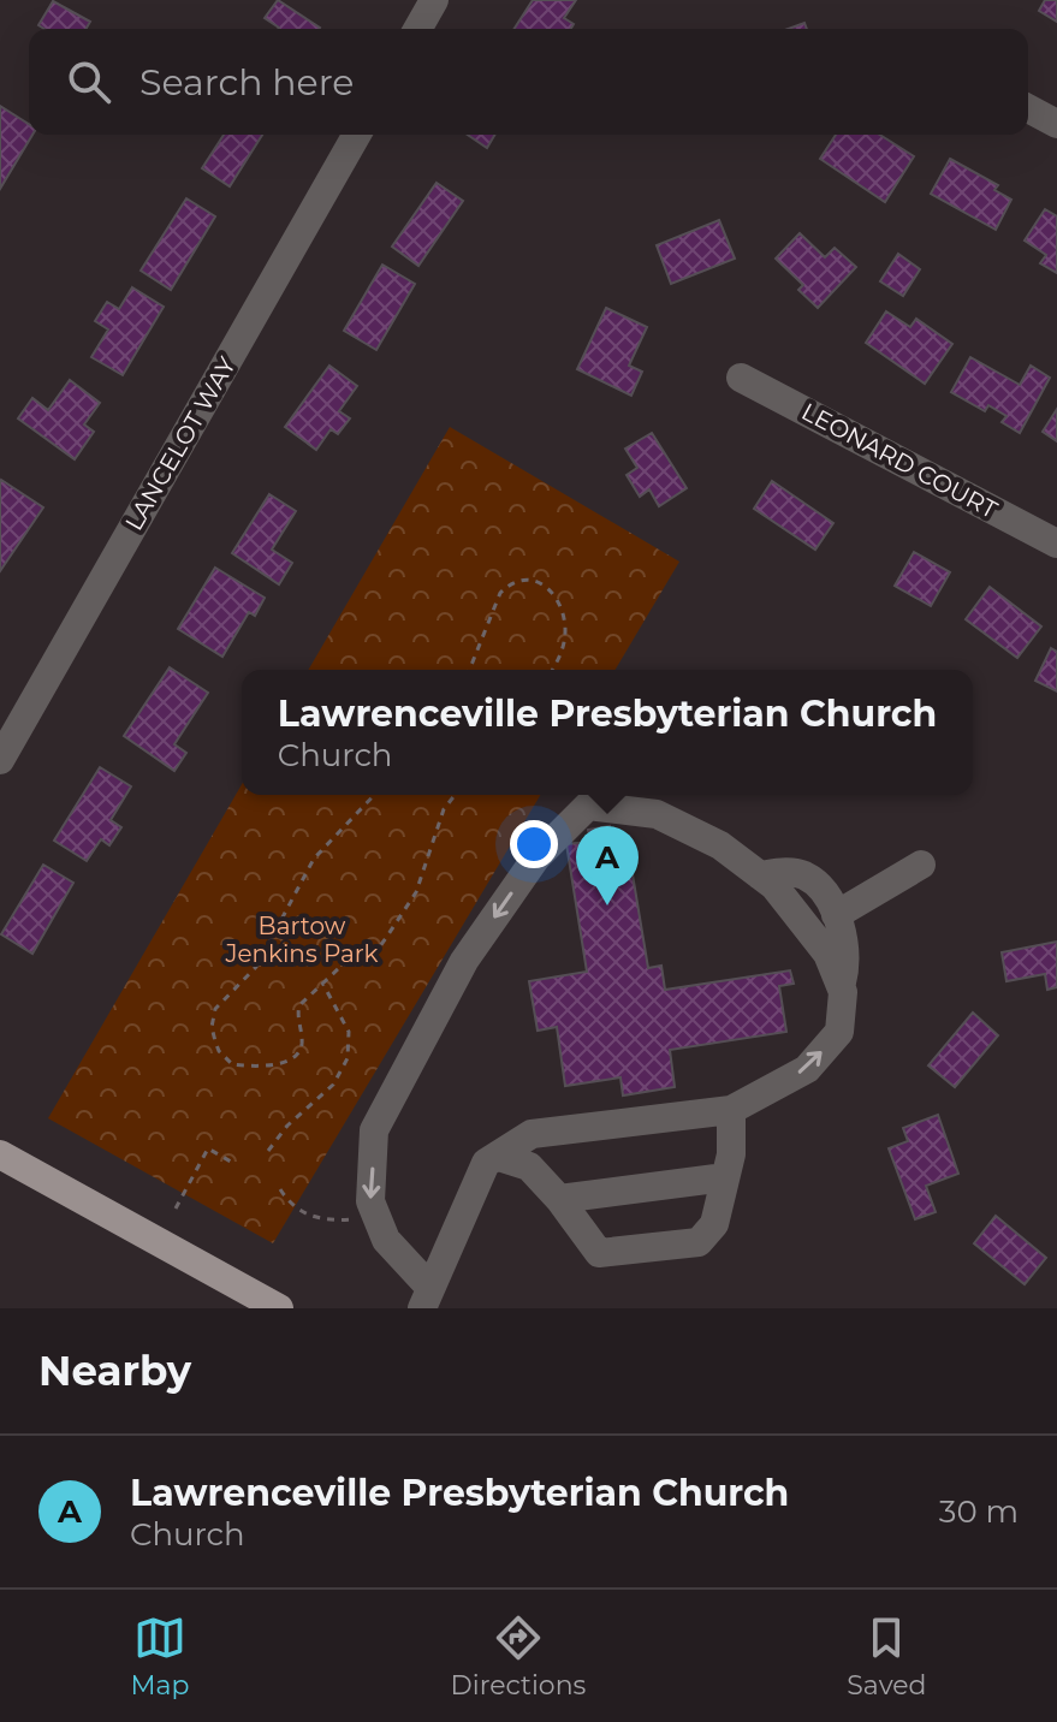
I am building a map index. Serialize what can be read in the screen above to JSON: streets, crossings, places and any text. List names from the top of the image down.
{
  "streets": {
    "street": ["LANCELOT WAY", "LEONARD COURT"]
  },
  "parks": ["Bartow Jenkins Park"],
  "page": {
    "search": "Search here",
    "popup": ["Lawrenceville Presbyterian Church", "Church"],
    "pins": "A",
    "heading": "Nearby",
    "list": [
      {
        "mark": "A",
        "name": "Lawrenceville Presbyterian Church",
        "note": "Church",
        "value": "30 m"
      }
    ],
    "nav": ["Map", "Directions", "Saved"]
  }
}
